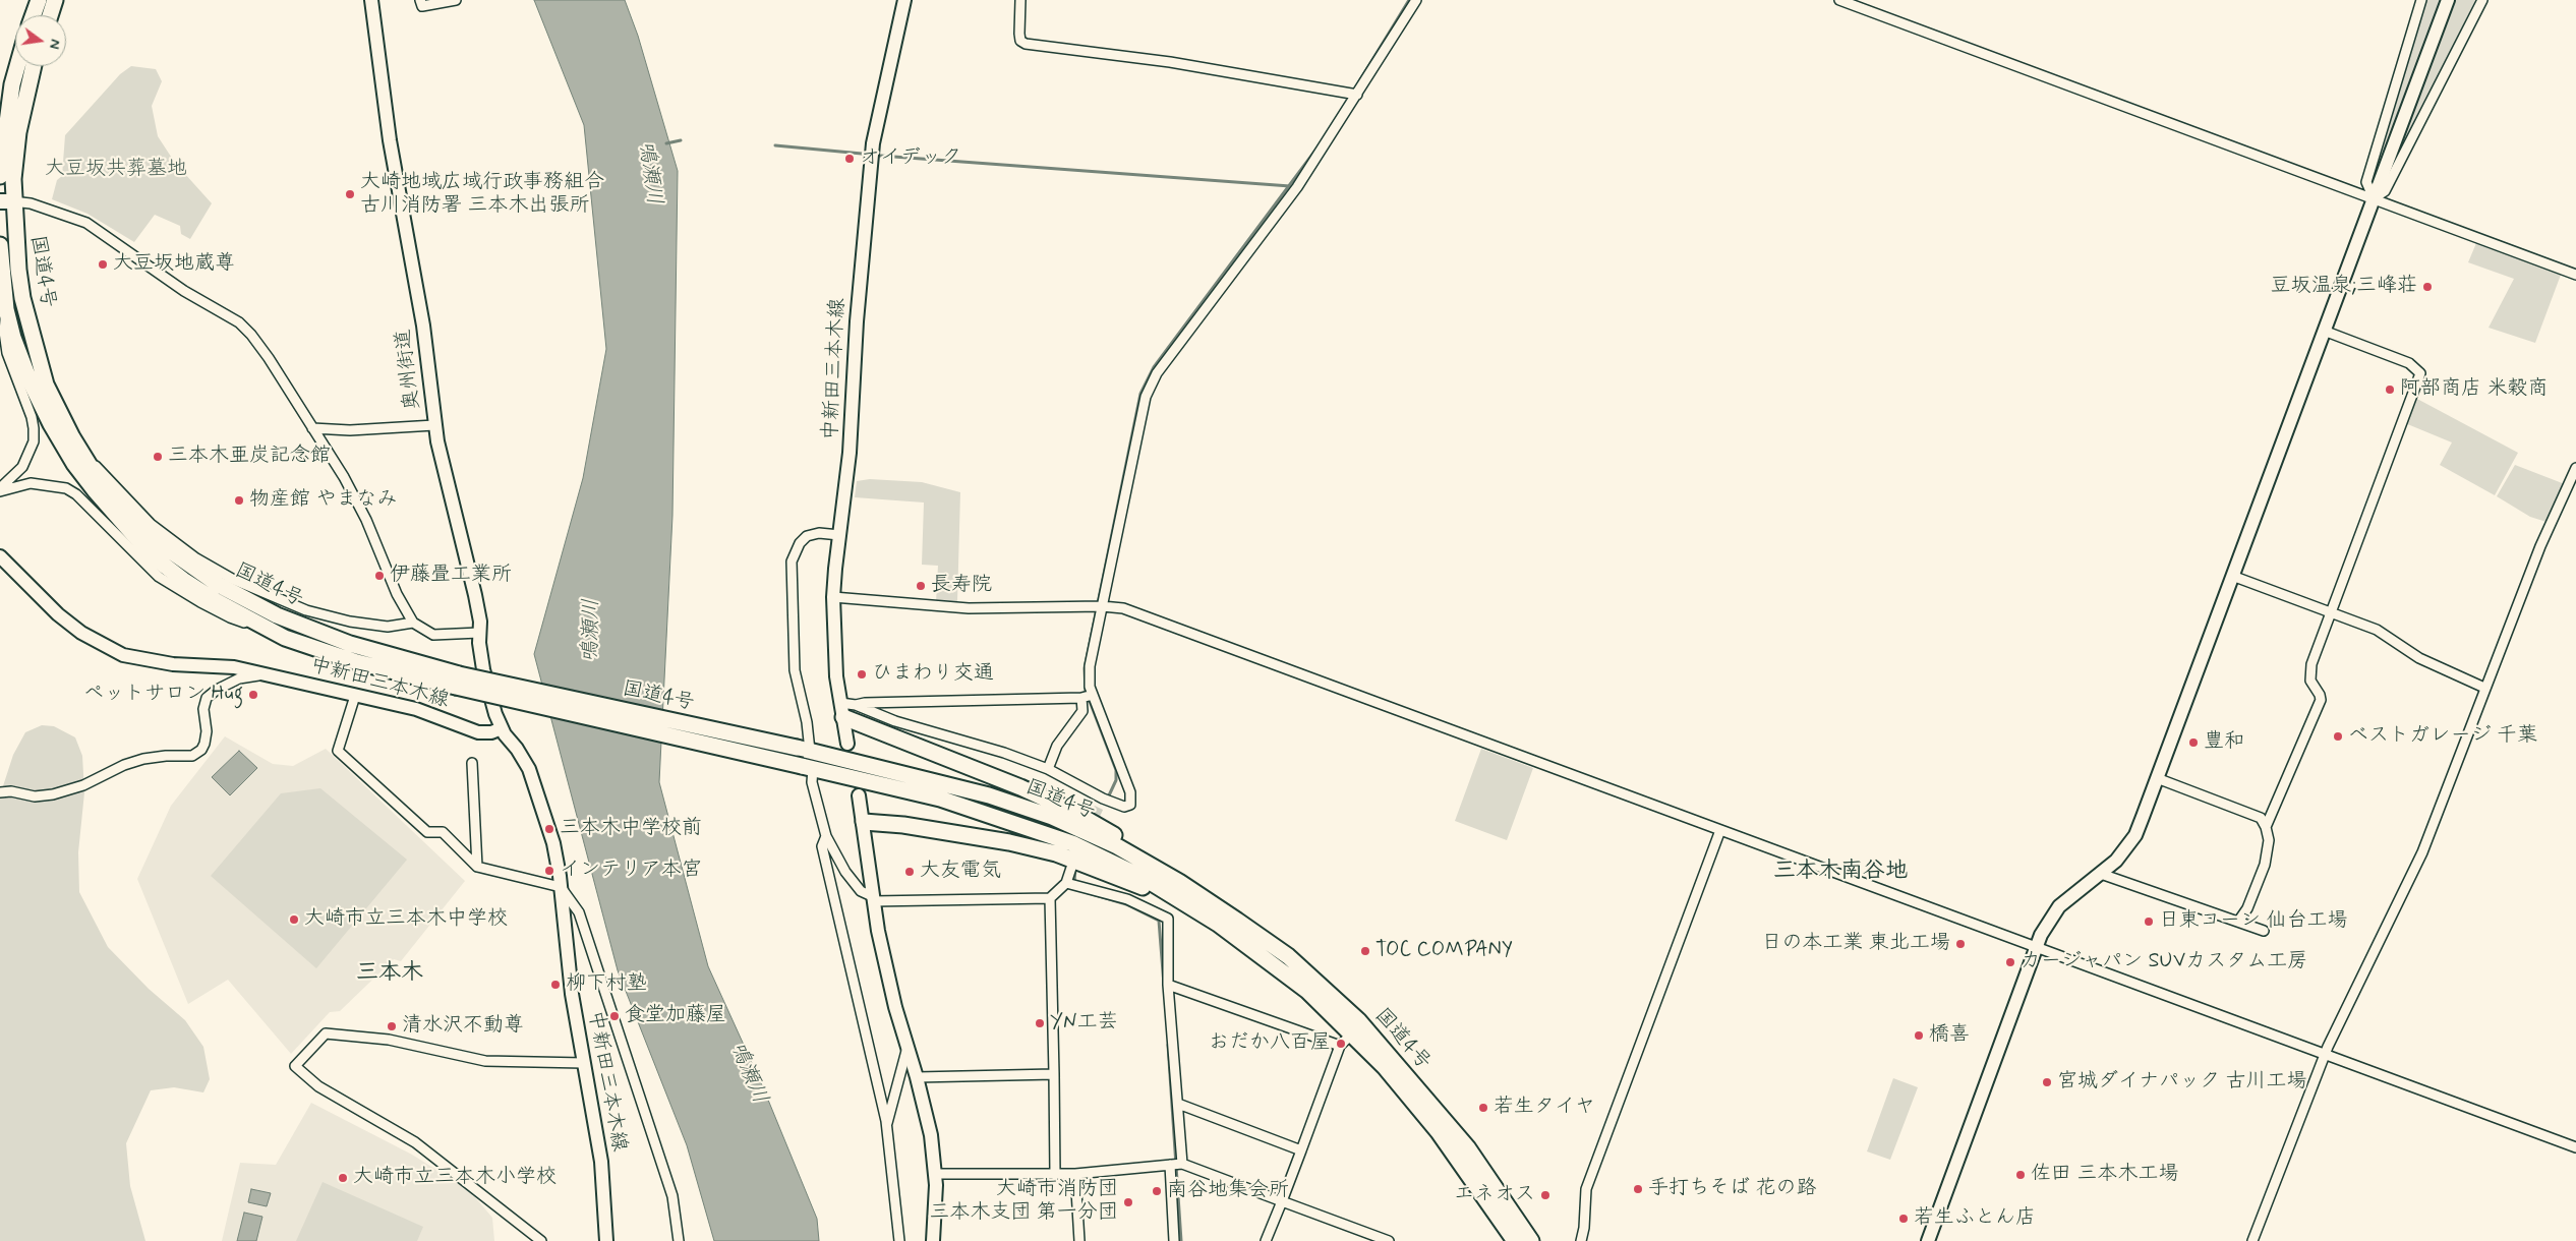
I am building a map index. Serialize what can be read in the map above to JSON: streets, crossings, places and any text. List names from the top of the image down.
{
  "streets": {
    "highway": ["国道4号"],
    "main road": ["奥州街道", "中新田三本木線"]
  },
  "crossings": [
    ["奥州街道", "中新田三本木線"]
  ],
  "districts": ["三本木南谷地", "三本木"],
  "water": ["鳴瀬川"],
  "parks": ["大豆坂共葬墓地"],
  "places": [
    "オイデック",
    "大崎地域広域行政事務組合 古川消防署 三本木出張所",
    "大豆坂地蔵尊",
    "豆坂温泉;三峰荘",
    "阿部商店 米穀商",
    "三本木亜炭記念館",
    "物産館 やまなみ",
    "伊藤畳工業所",
    "長寿院",
    "ひまわり交通",
    "ペットサロン Hug",
    "ベストガレージ 千葉",
    "豊和",
    "三本木中学校前",
    "インテリア本宮",
    "大友電気",
    "大崎市立三本木中学校",
    "日東コーン 仙台工場",
    "日の本工業 東北工場",
    "TOC COMPANY",
    "カージャパン SUVカスタム工房",
    "柳下村塾",
    "食堂加藤屋",
    "YN工芸",
    "清水沢不動尊",
    "橋喜",
    "おだか八百屋",
    "宮城ダイナパック 古川工場",
    "若生タイヤ",
    "佐田 三本木工場",
    "大崎市立三本木小学校",
    "手打ちそば 花の路",
    "南谷地集会所",
    "エネオス",
    "大崎市消防団 三本木支団 第一分団",
    "若生ふとん店"
  ],
  "north": "right"
}
